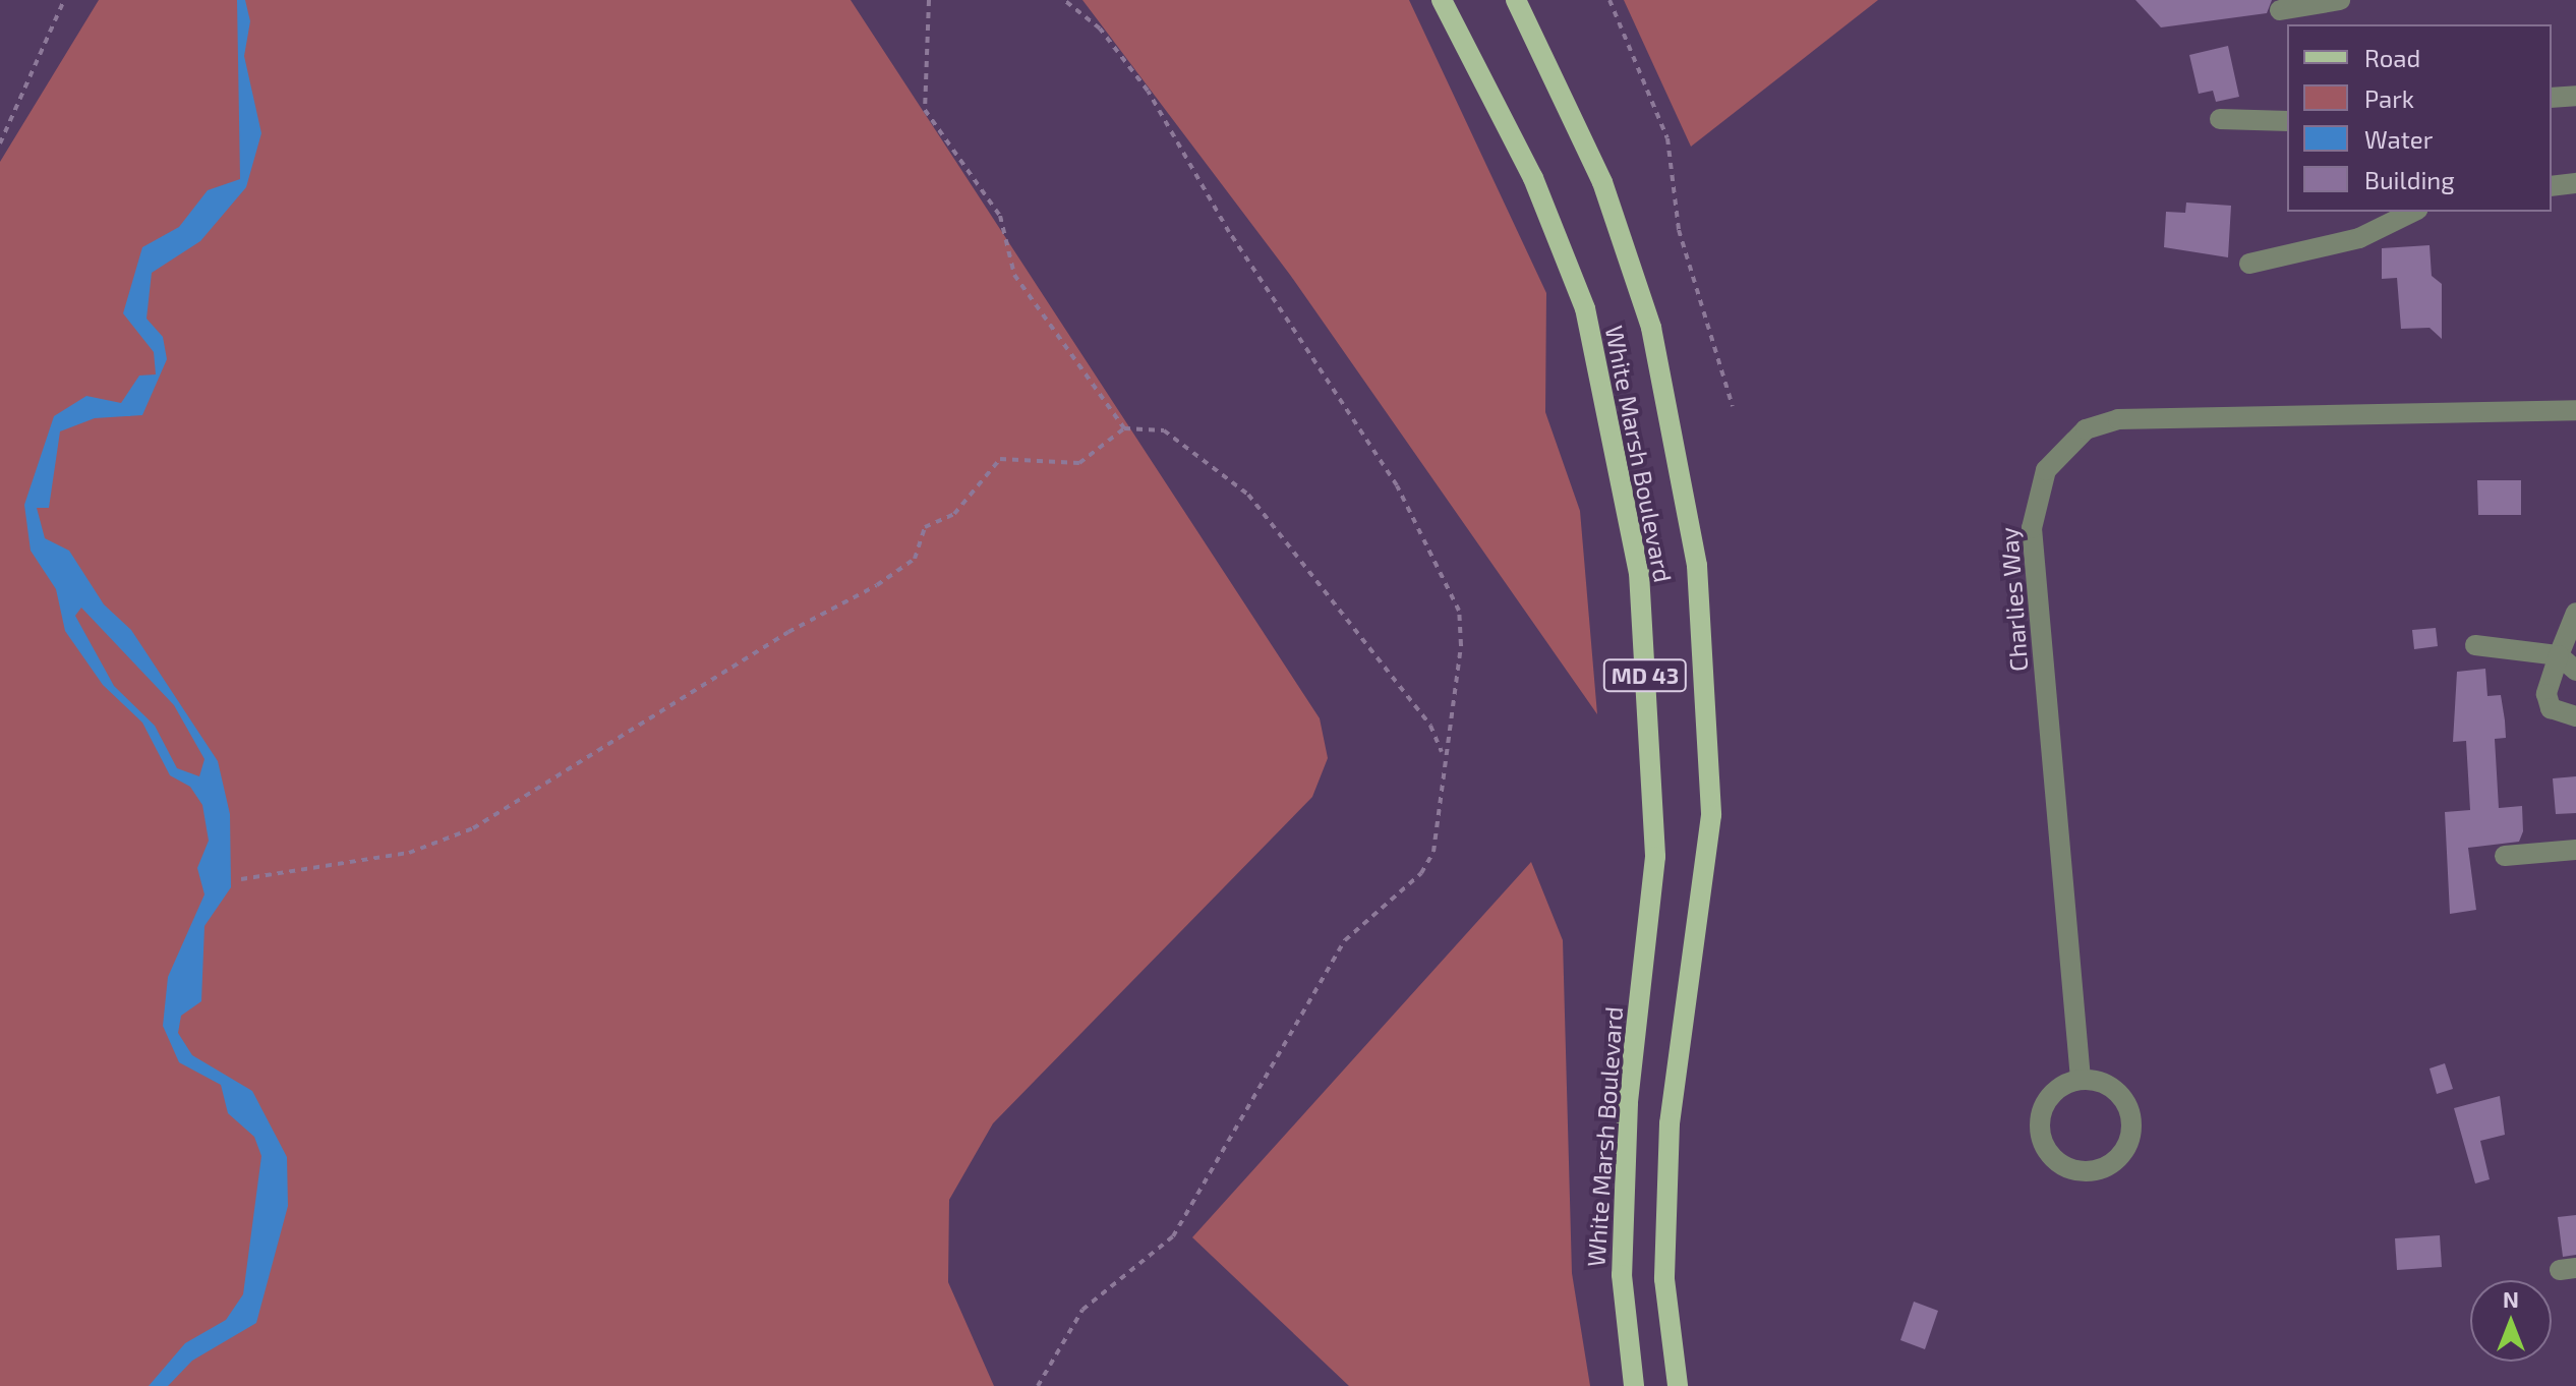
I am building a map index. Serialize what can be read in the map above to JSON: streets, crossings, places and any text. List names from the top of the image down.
{
  "streets": {
    "main road": ["White Marsh Boulevard", "MD 43"],
    "street": ["Charlies Way"]
  },
  "legend": [
    "Road",
    "Park",
    "Water",
    "Building"
  ],
  "north": "top"
}
